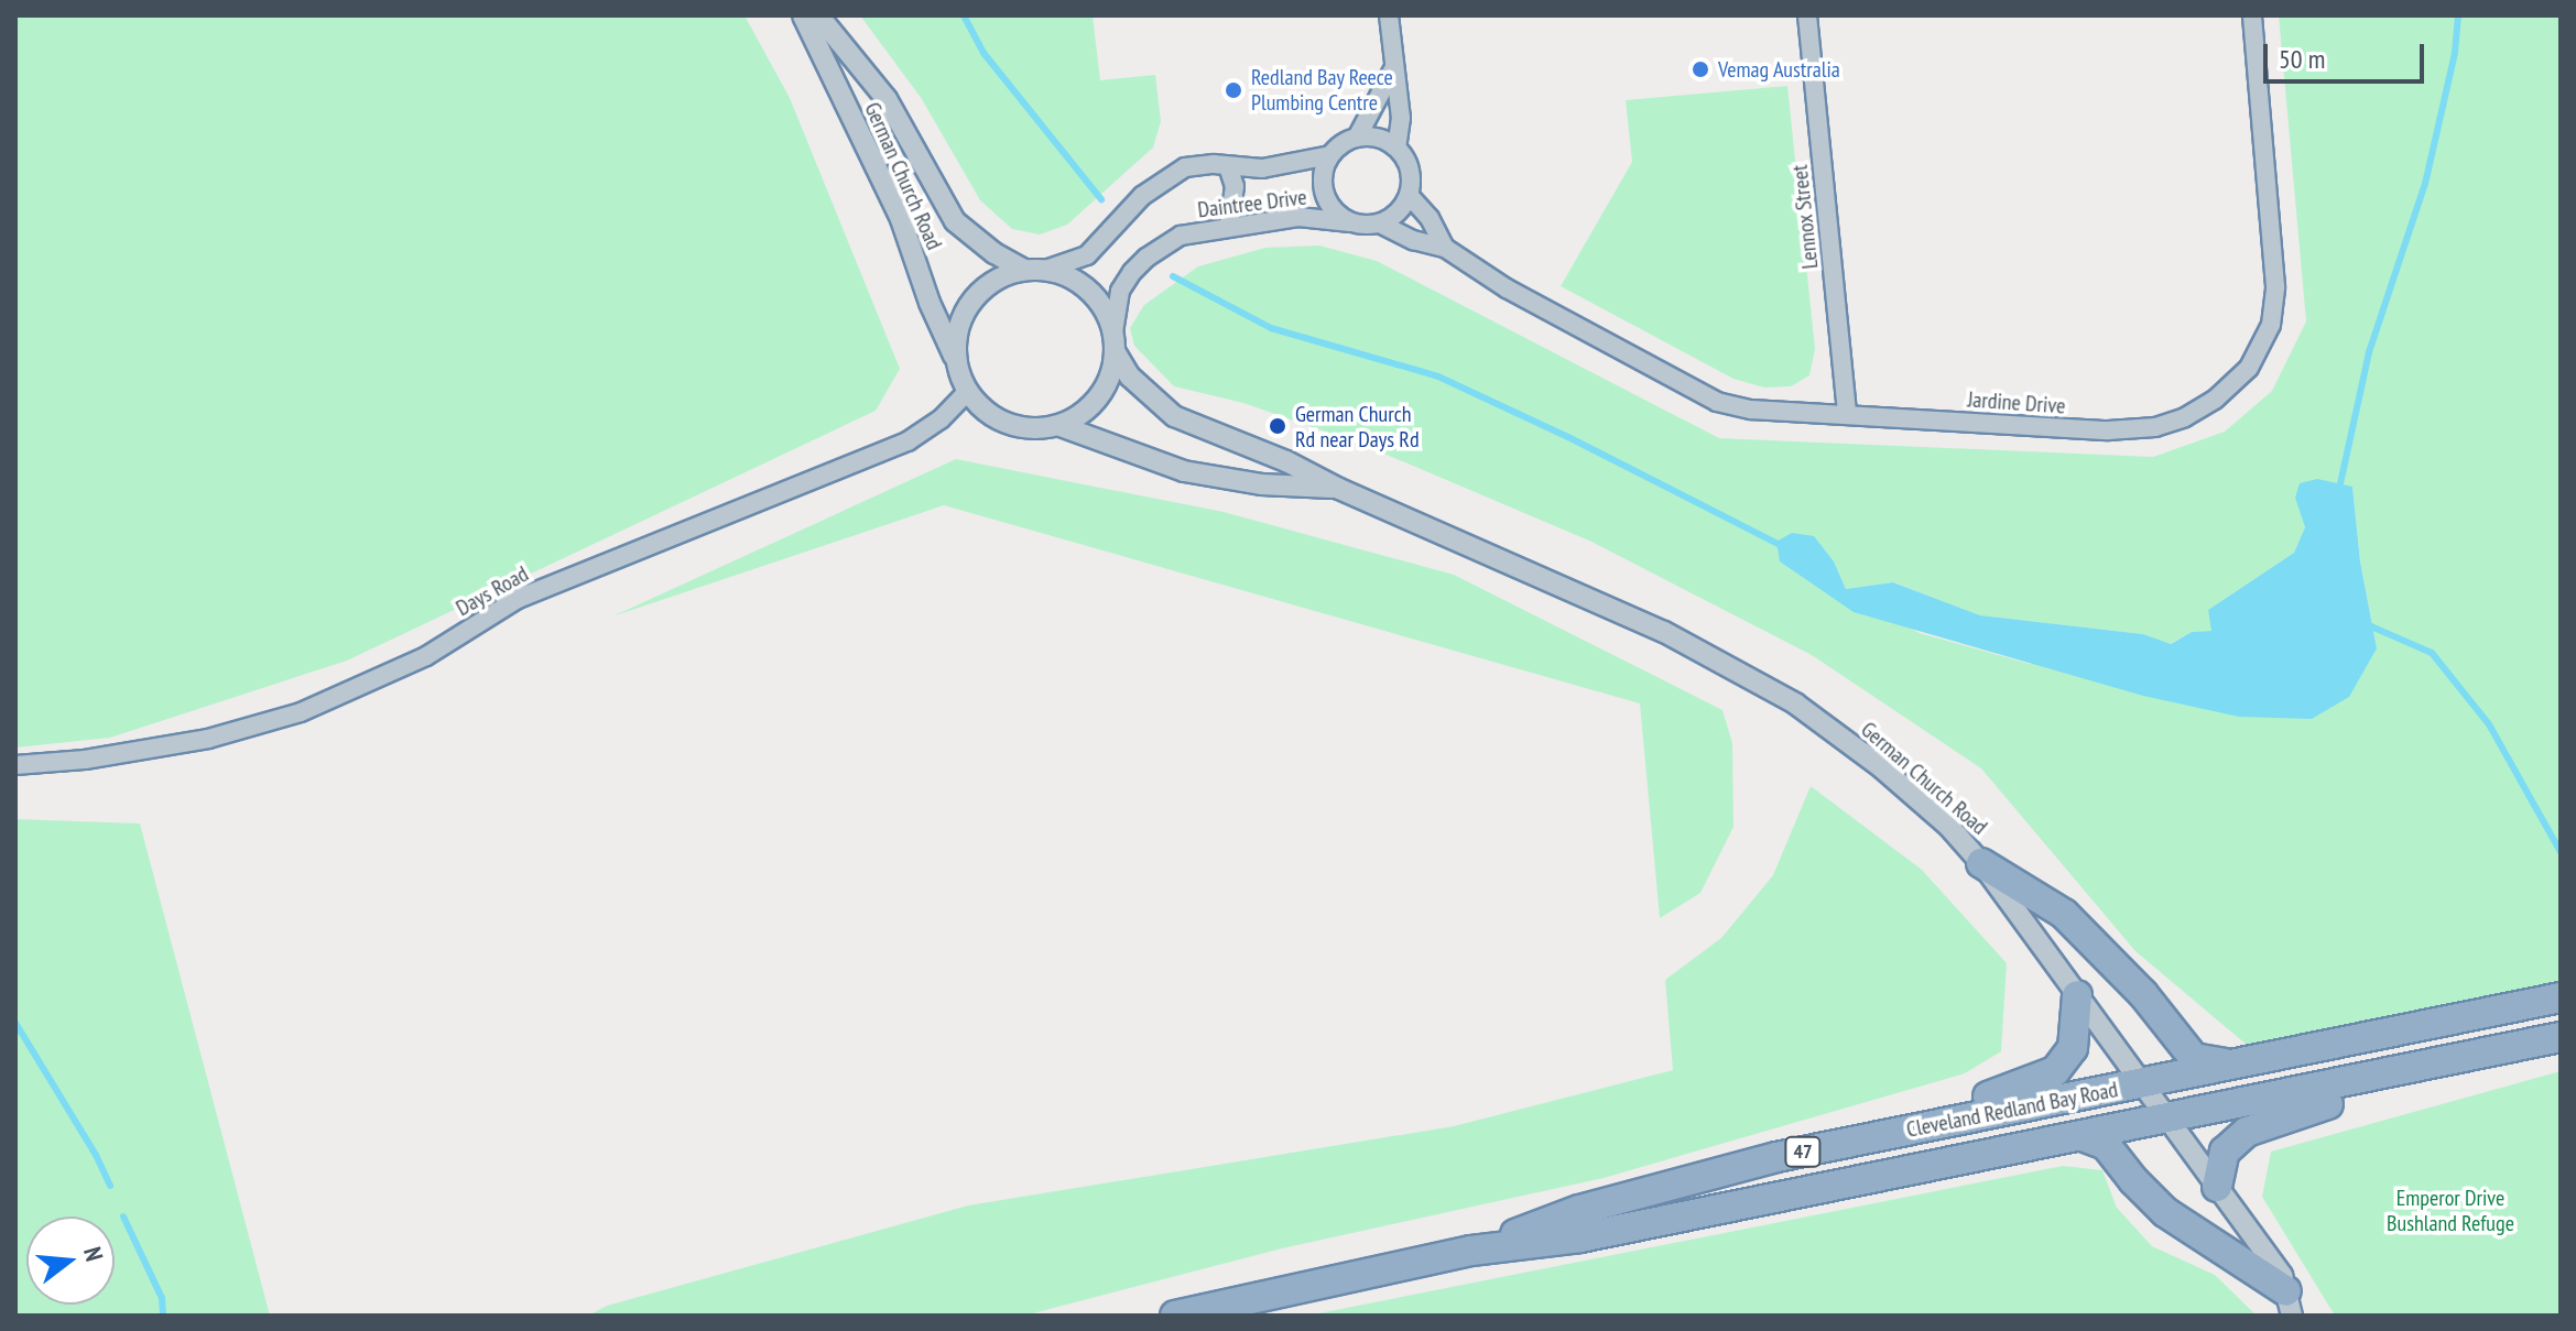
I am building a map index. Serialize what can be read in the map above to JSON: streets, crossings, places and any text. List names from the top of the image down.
{
  "streets": {
    "highway": ["Cleveland Redland Bay Road", "47"],
    "street": [
      "German Church Road",
      "Daintree Drive",
      "Lennox Street",
      "Jardine Drive",
      "Days Road"
    ]
  },
  "crossings": [
    ["German Church Road", "Daintree Drive"],
    ["German Church Road", "Days Road"],
    ["German Church Road", "Cleveland Redland Bay Road"],
    ["Daintree Drive", "Days Road"],
    ["Lennox Street", "Jardine Drive"]
  ],
  "parks": ["Emperor Drive Bushland Refuge"],
  "places": ["Vemag Australia", "Redland Bay Reece Plumbing Centre", "German Church Rd near Days Rd"],
  "scale_bar": "50 m",
  "north": "right"
}
